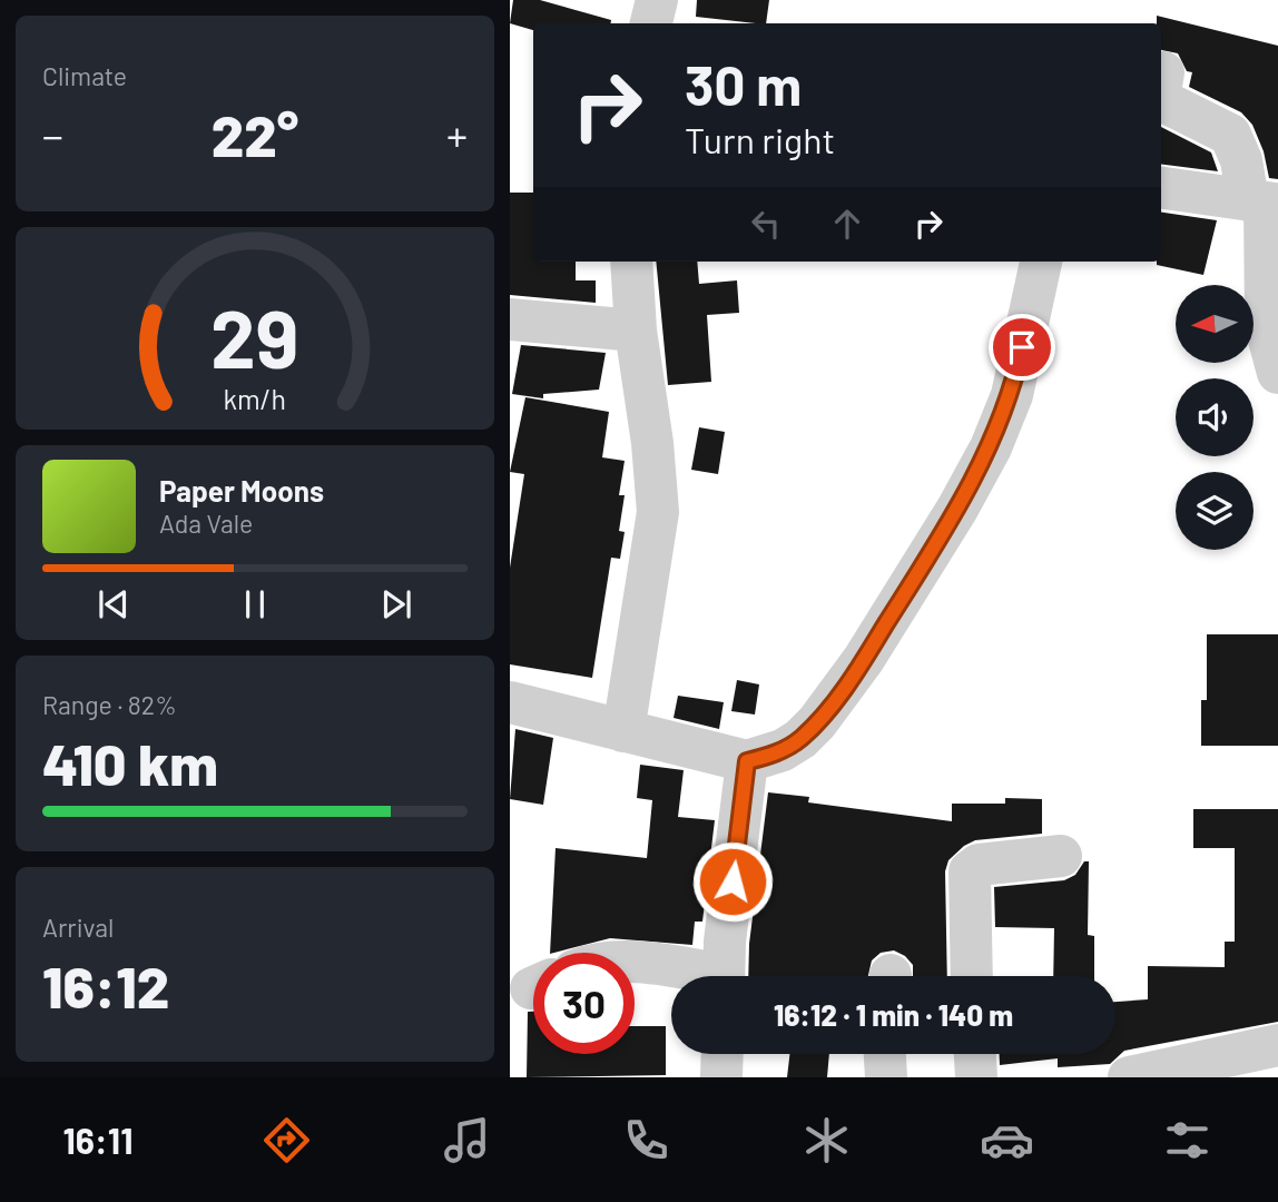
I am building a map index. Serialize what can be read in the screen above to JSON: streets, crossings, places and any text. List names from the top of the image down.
{
  "north": "left",
  "page": {
    "tile": [
      "Climate",
      ["Range · 82%", "410 km"],
      ["Arrival", "16:12"]
    ],
    "turn": ["30 m", "Turn right"],
    "heat": ["−", "22°", "+"],
    "song": ["Paper Moons", "Ada Vale"],
    "limit": "30",
    "trip": "16:12 · 1 min · 140 m",
    "tabs": "16:11",
    "gauge": ["29", "km/h"]
  }
}
